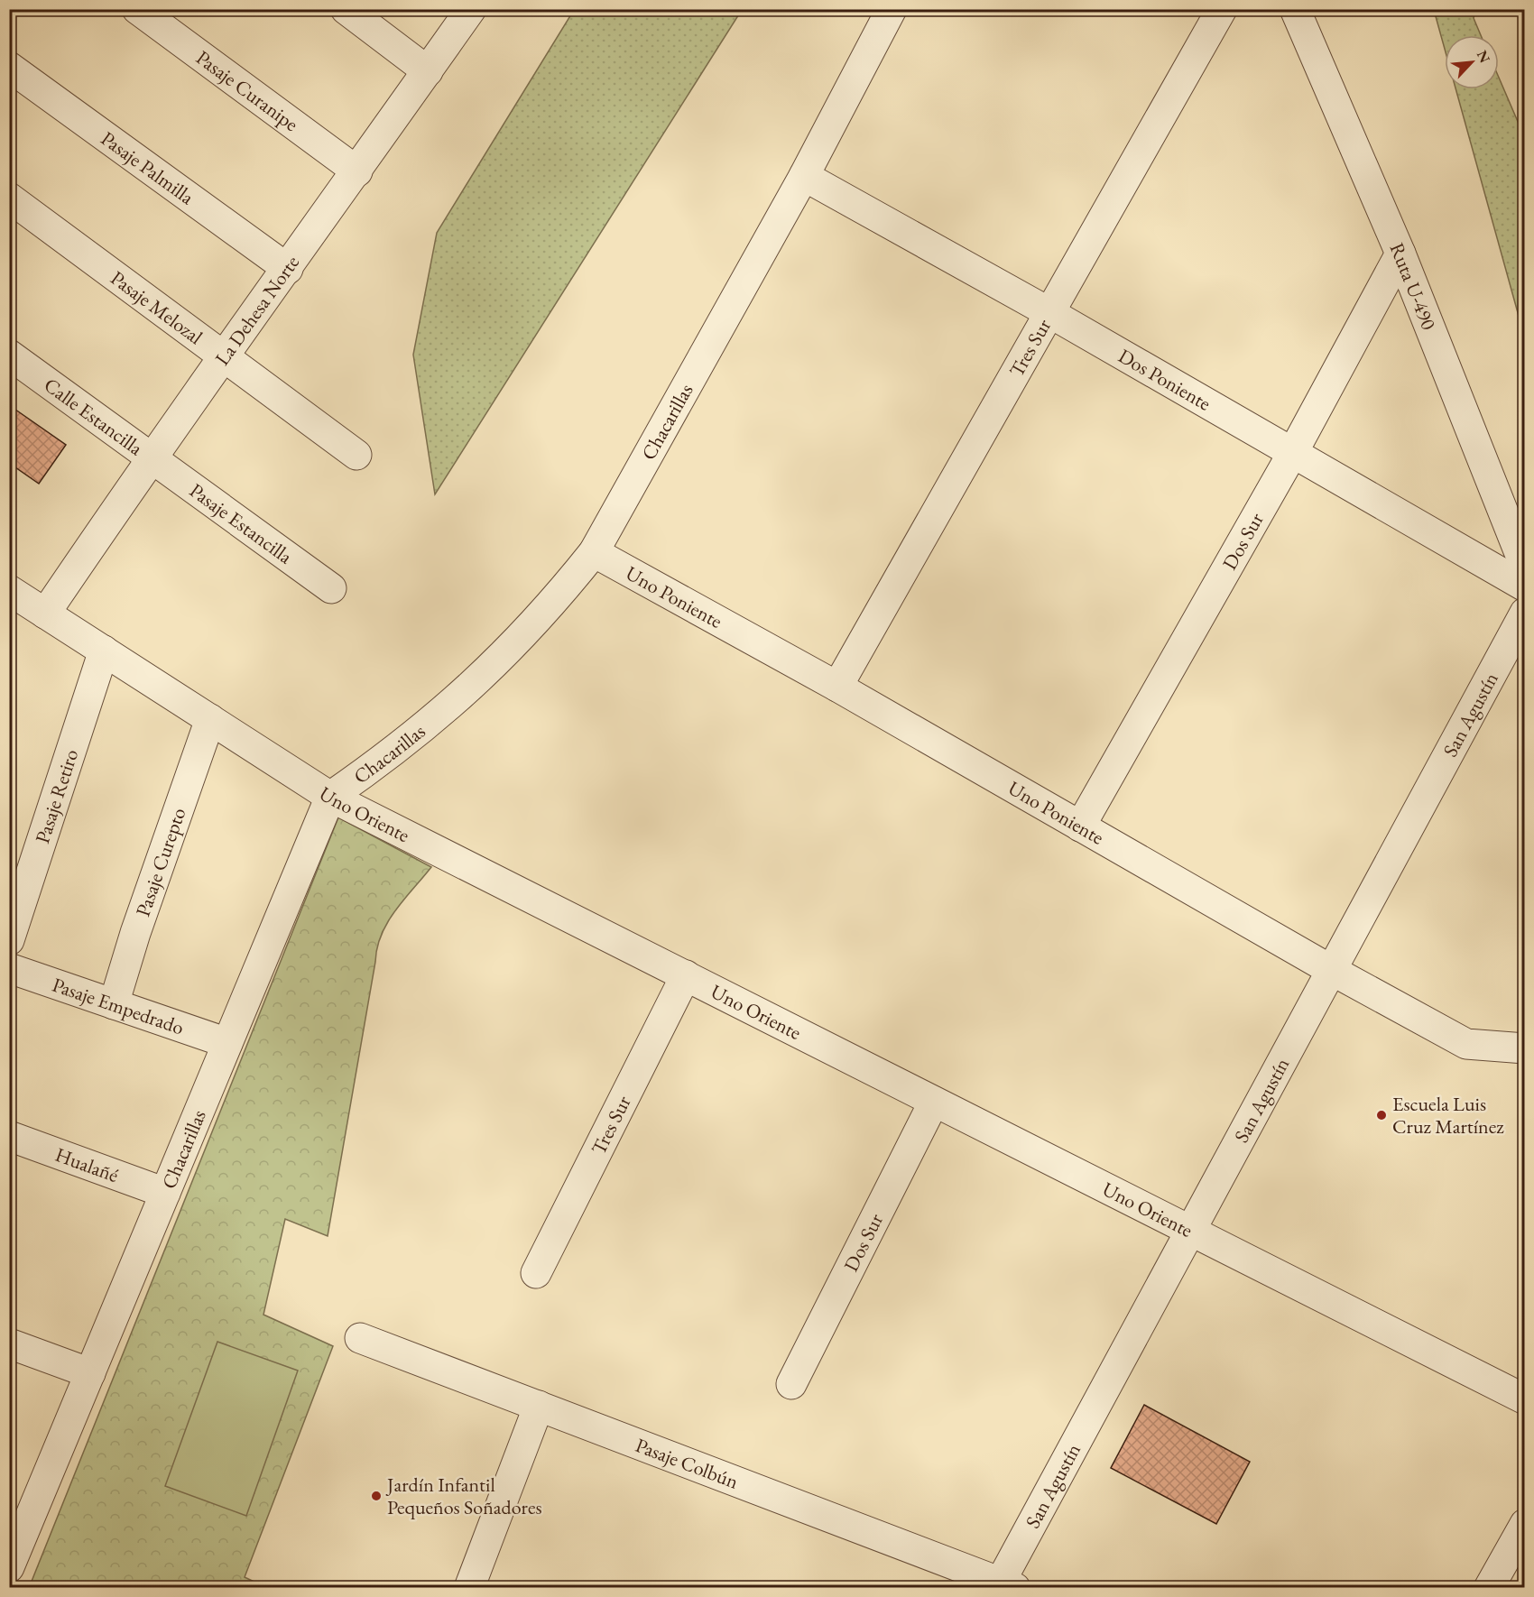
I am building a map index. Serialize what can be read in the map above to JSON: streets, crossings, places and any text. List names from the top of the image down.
{
  "streets": {
    "street": [
      "Pasaje Curanipe",
      "Pasaje Palmilla",
      "Ruta U-490",
      "Pasaje Melozal",
      "La Dehesa Norte",
      "Tres Sur",
      "Dos Poniente",
      "Calle Estancilla",
      "Chacarillas",
      "Pasaje Estancilla",
      "Dos Sur",
      "Uno Poniente",
      "San Agustín",
      "Pasaje Retiro",
      "Uno Oriente",
      "Pasaje Curepto",
      "Pasaje Empedrado",
      "Hualañé",
      "Pasaje Colbún"
    ]
  },
  "crossings": [
    ["Pasaje Curanipe", "La Dehesa Norte"],
    ["Pasaje Palmilla", "La Dehesa Norte"],
    ["Ruta U-490", "Dos Sur"],
    ["Pasaje Melozal", "La Dehesa Norte"],
    ["La Dehesa Norte", "Calle Estancilla"],
    ["La Dehesa Norte", "Pasaje Estancilla"],
    ["La Dehesa Norte", "Uno Oriente"],
    ["Tres Sur", "Dos Poniente"],
    ["Tres Sur", "Uno Poniente"],
    ["Tres Sur", "Uno Oriente"],
    ["Dos Poniente", "Chacarillas"],
    ["Dos Poniente", "Dos Sur"],
    ["Calle Estancilla", "Pasaje Estancilla"],
    ["Chacarillas", "Uno Poniente"],
    ["Chacarillas", "Uno Oriente"],
    ["Chacarillas", "Pasaje Empedrado"],
    ["Chacarillas", "Hualañé"],
    ["Dos Sur", "Uno Poniente"],
    ["Dos Sur", "Uno Oriente"],
    ["Uno Poniente", "San Agustín"],
    ["San Agustín", "Uno Oriente"],
    ["San Agustín", "Pasaje Colbún"],
    ["Pasaje Retiro", "Uno Oriente"],
    ["Uno Oriente", "Pasaje Curepto"],
    ["Pasaje Curepto", "Pasaje Empedrado"]
  ],
  "places": ["Escuela Luis Cruz Martínez", "Jardín Infantil Pequeños Soñadores"],
  "north": "top right"
}
